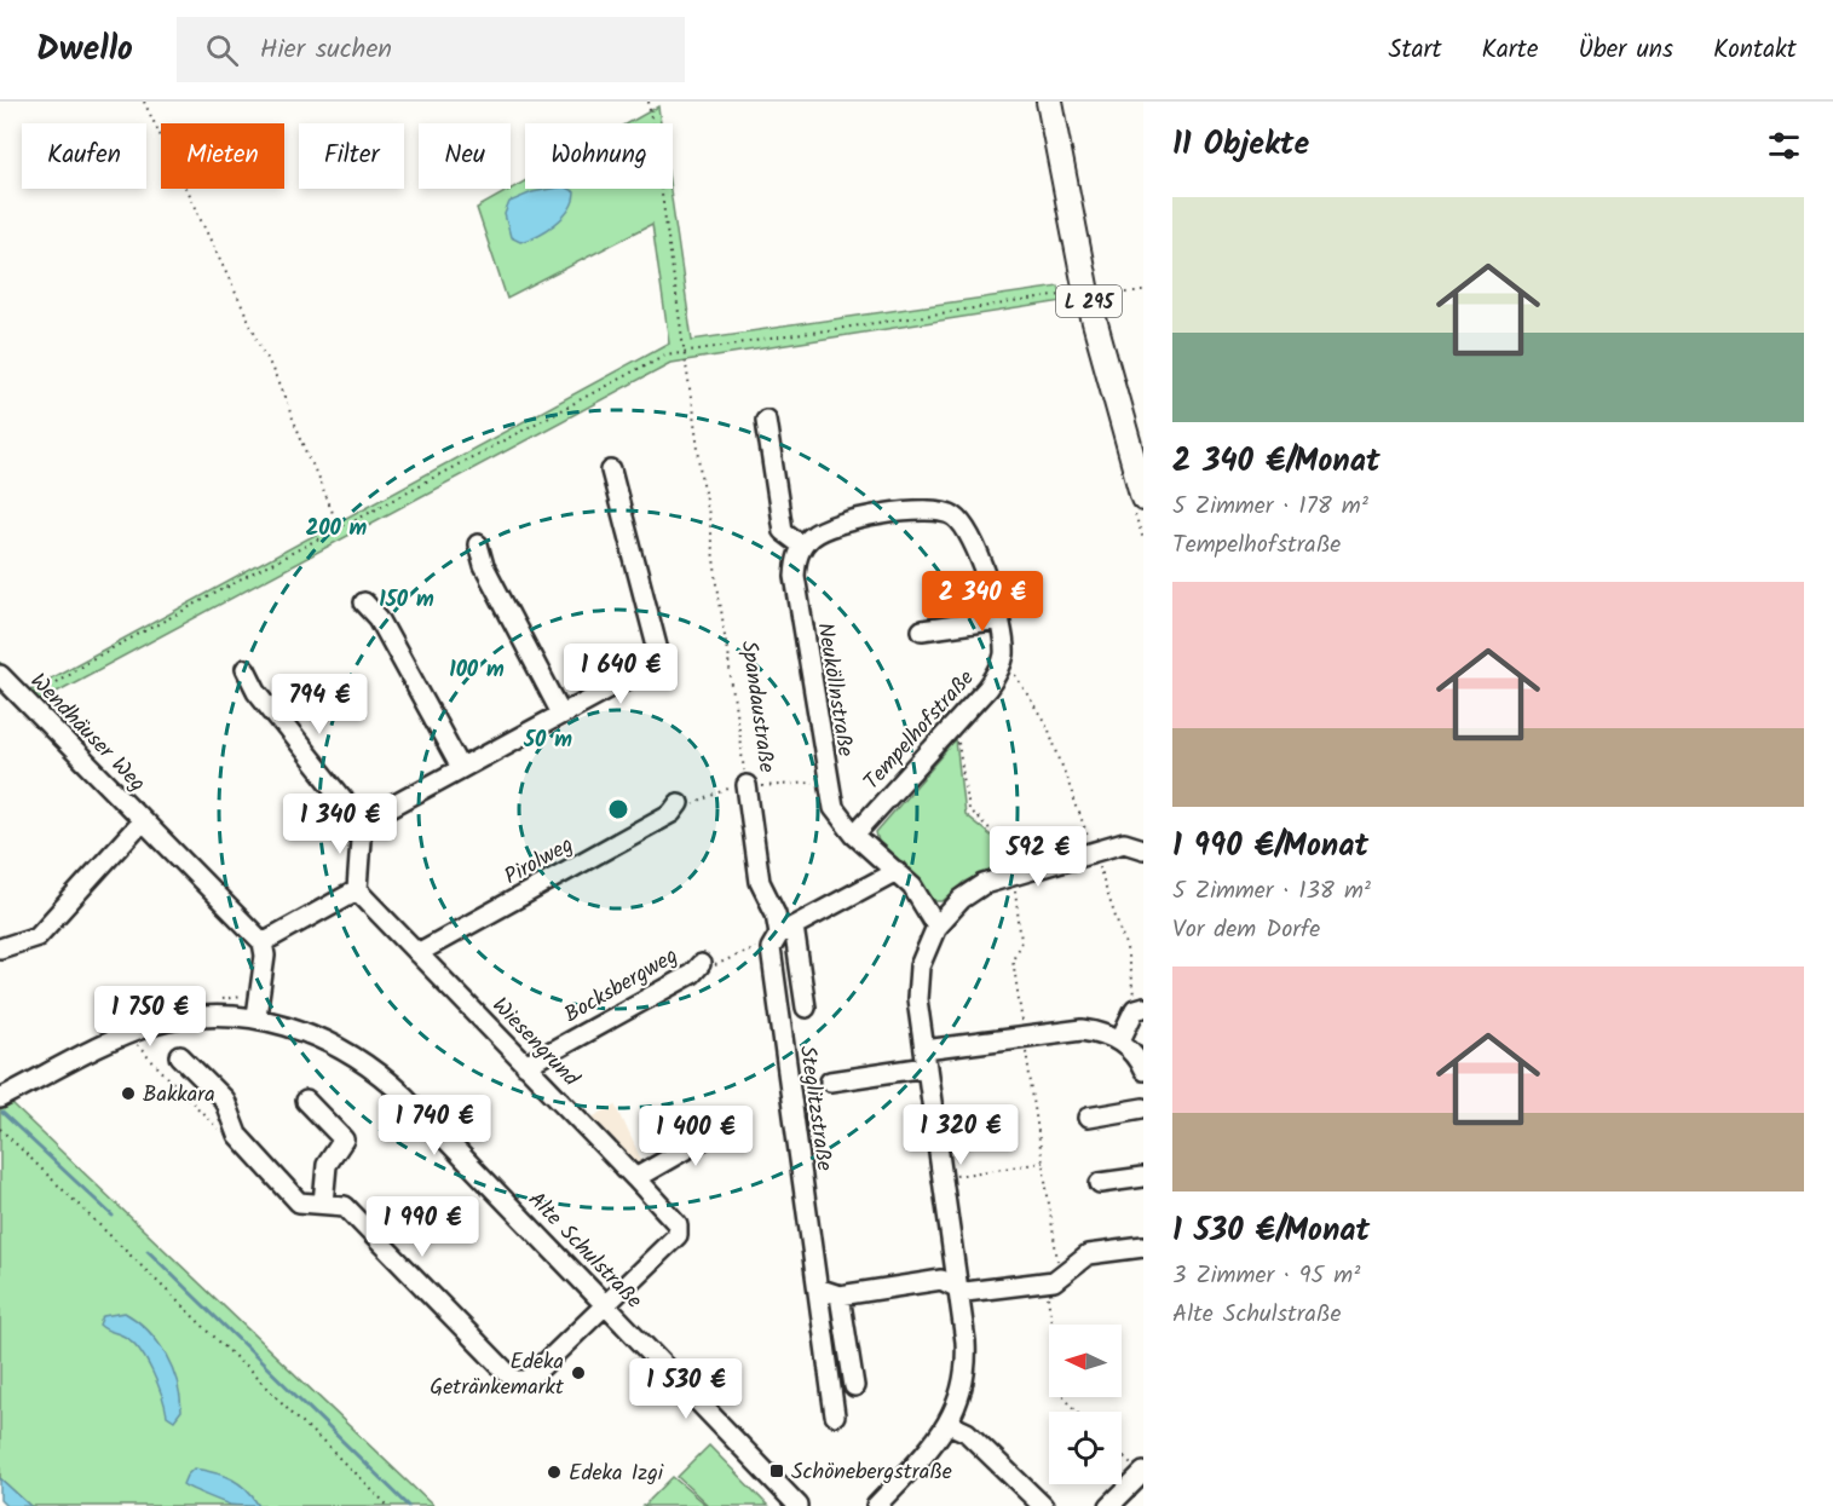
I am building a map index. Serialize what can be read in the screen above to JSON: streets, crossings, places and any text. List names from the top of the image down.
{
  "streets": {
    "main road": ["L 295"],
    "street": [
      "Neuköllnstraße",
      "Spandaustraße",
      "Tempelhofstraße",
      "Wendhäuser Weg",
      "Pirolweg",
      "Bocksbergweg",
      "Wiesengrund",
      "Steglitzstraße",
      "Alte Schulstraße"
    ]
  },
  "crossings": [
    ["Neuköllnstraße", "Tempelhofstraße"],
    ["Spandaustraße", "Steglitzstraße"],
    ["Pirolweg", "Wiesengrund"],
    ["Bocksbergweg", "Wiesengrund"],
    ["Wiesengrund", "Alte Schulstraße"]
  ],
  "places": {
    "other": ["Bakkara", "Edeka Getränkemarkt", "Edeka Izgi"],
    "transit": ["Schönebergstraße"]
  },
  "north": "left",
  "page": {
    "header": "Dwello",
    "search": "Hier suchen",
    "nav": [
      "Start",
      "Karte",
      "Über uns",
      "Kontakt"
    ],
    "heading": "11 Objekte",
    "chip": [
      "Kaufen",
      "Mieten",
      "Filter",
      "Neu",
      "Wohnung"
    ],
    "list": [
      {
        "name": "2 340 €/Monat",
        "note": "5 Zimmer · 178 m² · Tempelhofstraße"
      },
      {
        "name": "1 990 €/Monat",
        "note": "5 Zimmer · 138 m² · Vor dem Dorfe"
      },
      {
        "name": "1 530 €/Monat",
        "note": "3 Zimmer · 95 m² · Alte Schulstraße"
      }
    ],
    "price": [
      "2 340 €",
      "1 640 €",
      "794 €",
      "1 340 €",
      "592 €",
      "1 750 €",
      "1 740 €",
      "1 320 €",
      "1 400 €",
      "1 990 €",
      "1 530 €"
    ]
  },
  "rings": [
    "200 m",
    "150 m",
    "100 m",
    "50 m"
  ]
}
